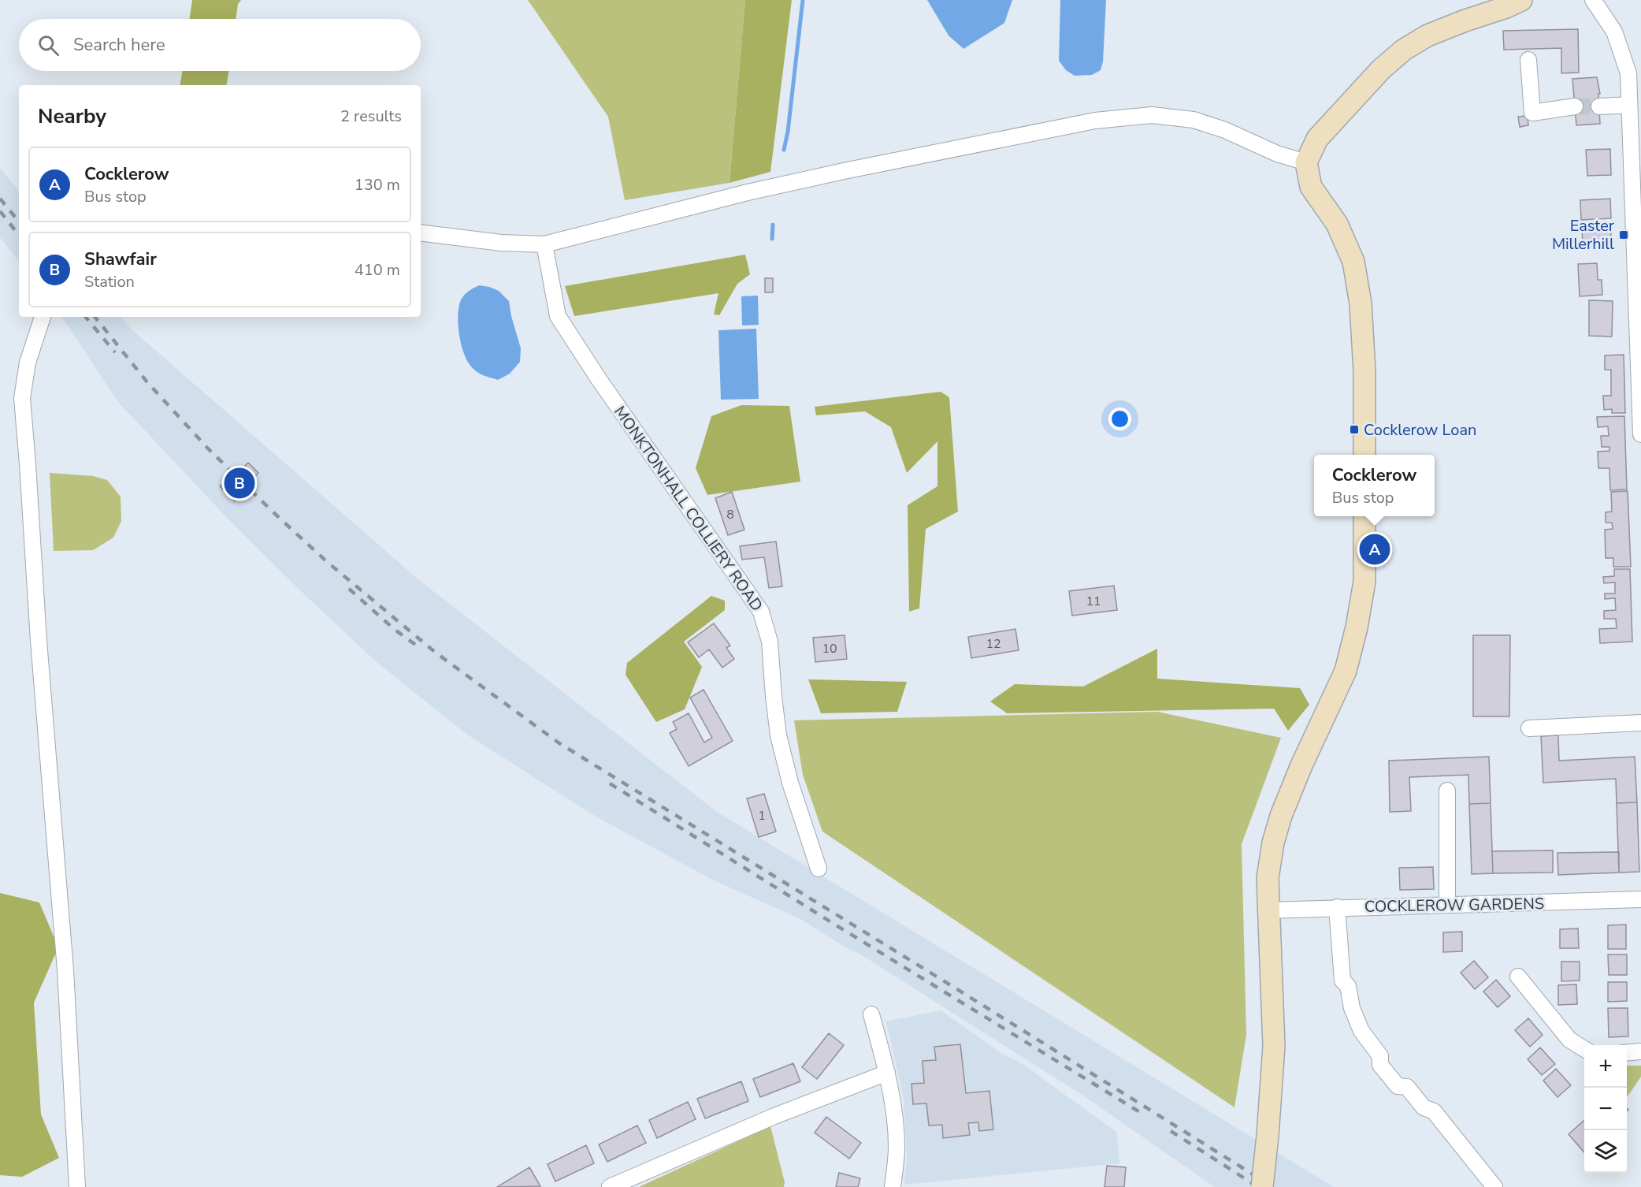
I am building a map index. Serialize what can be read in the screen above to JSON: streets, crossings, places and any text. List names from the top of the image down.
{
  "streets": {
    "street": ["MONKTONHALL COLLIERY ROAD", "COCKLEROW GARDENS"]
  },
  "places": {
    "transit": ["Easter Millerhill", "Cocklerow Loan"]
  },
  "house_numbers": [
    "8",
    "11",
    "12",
    "10",
    "1"
  ],
  "page": {
    "search": "Search here",
    "heading": ["Nearby", "2 results"],
    "list": [
      {
        "mark": "A",
        "name": "Cocklerow",
        "note": "Bus stop",
        "value": "130 m"
      },
      {
        "mark": "B",
        "name": "Shawfair",
        "note": "Station",
        "value": "410 m"
      }
    ],
    "popup": ["Cocklerow", "Bus stop"],
    "pins": ["B", "A"],
    "map_buttons": ["+", "−"]
  }
}
